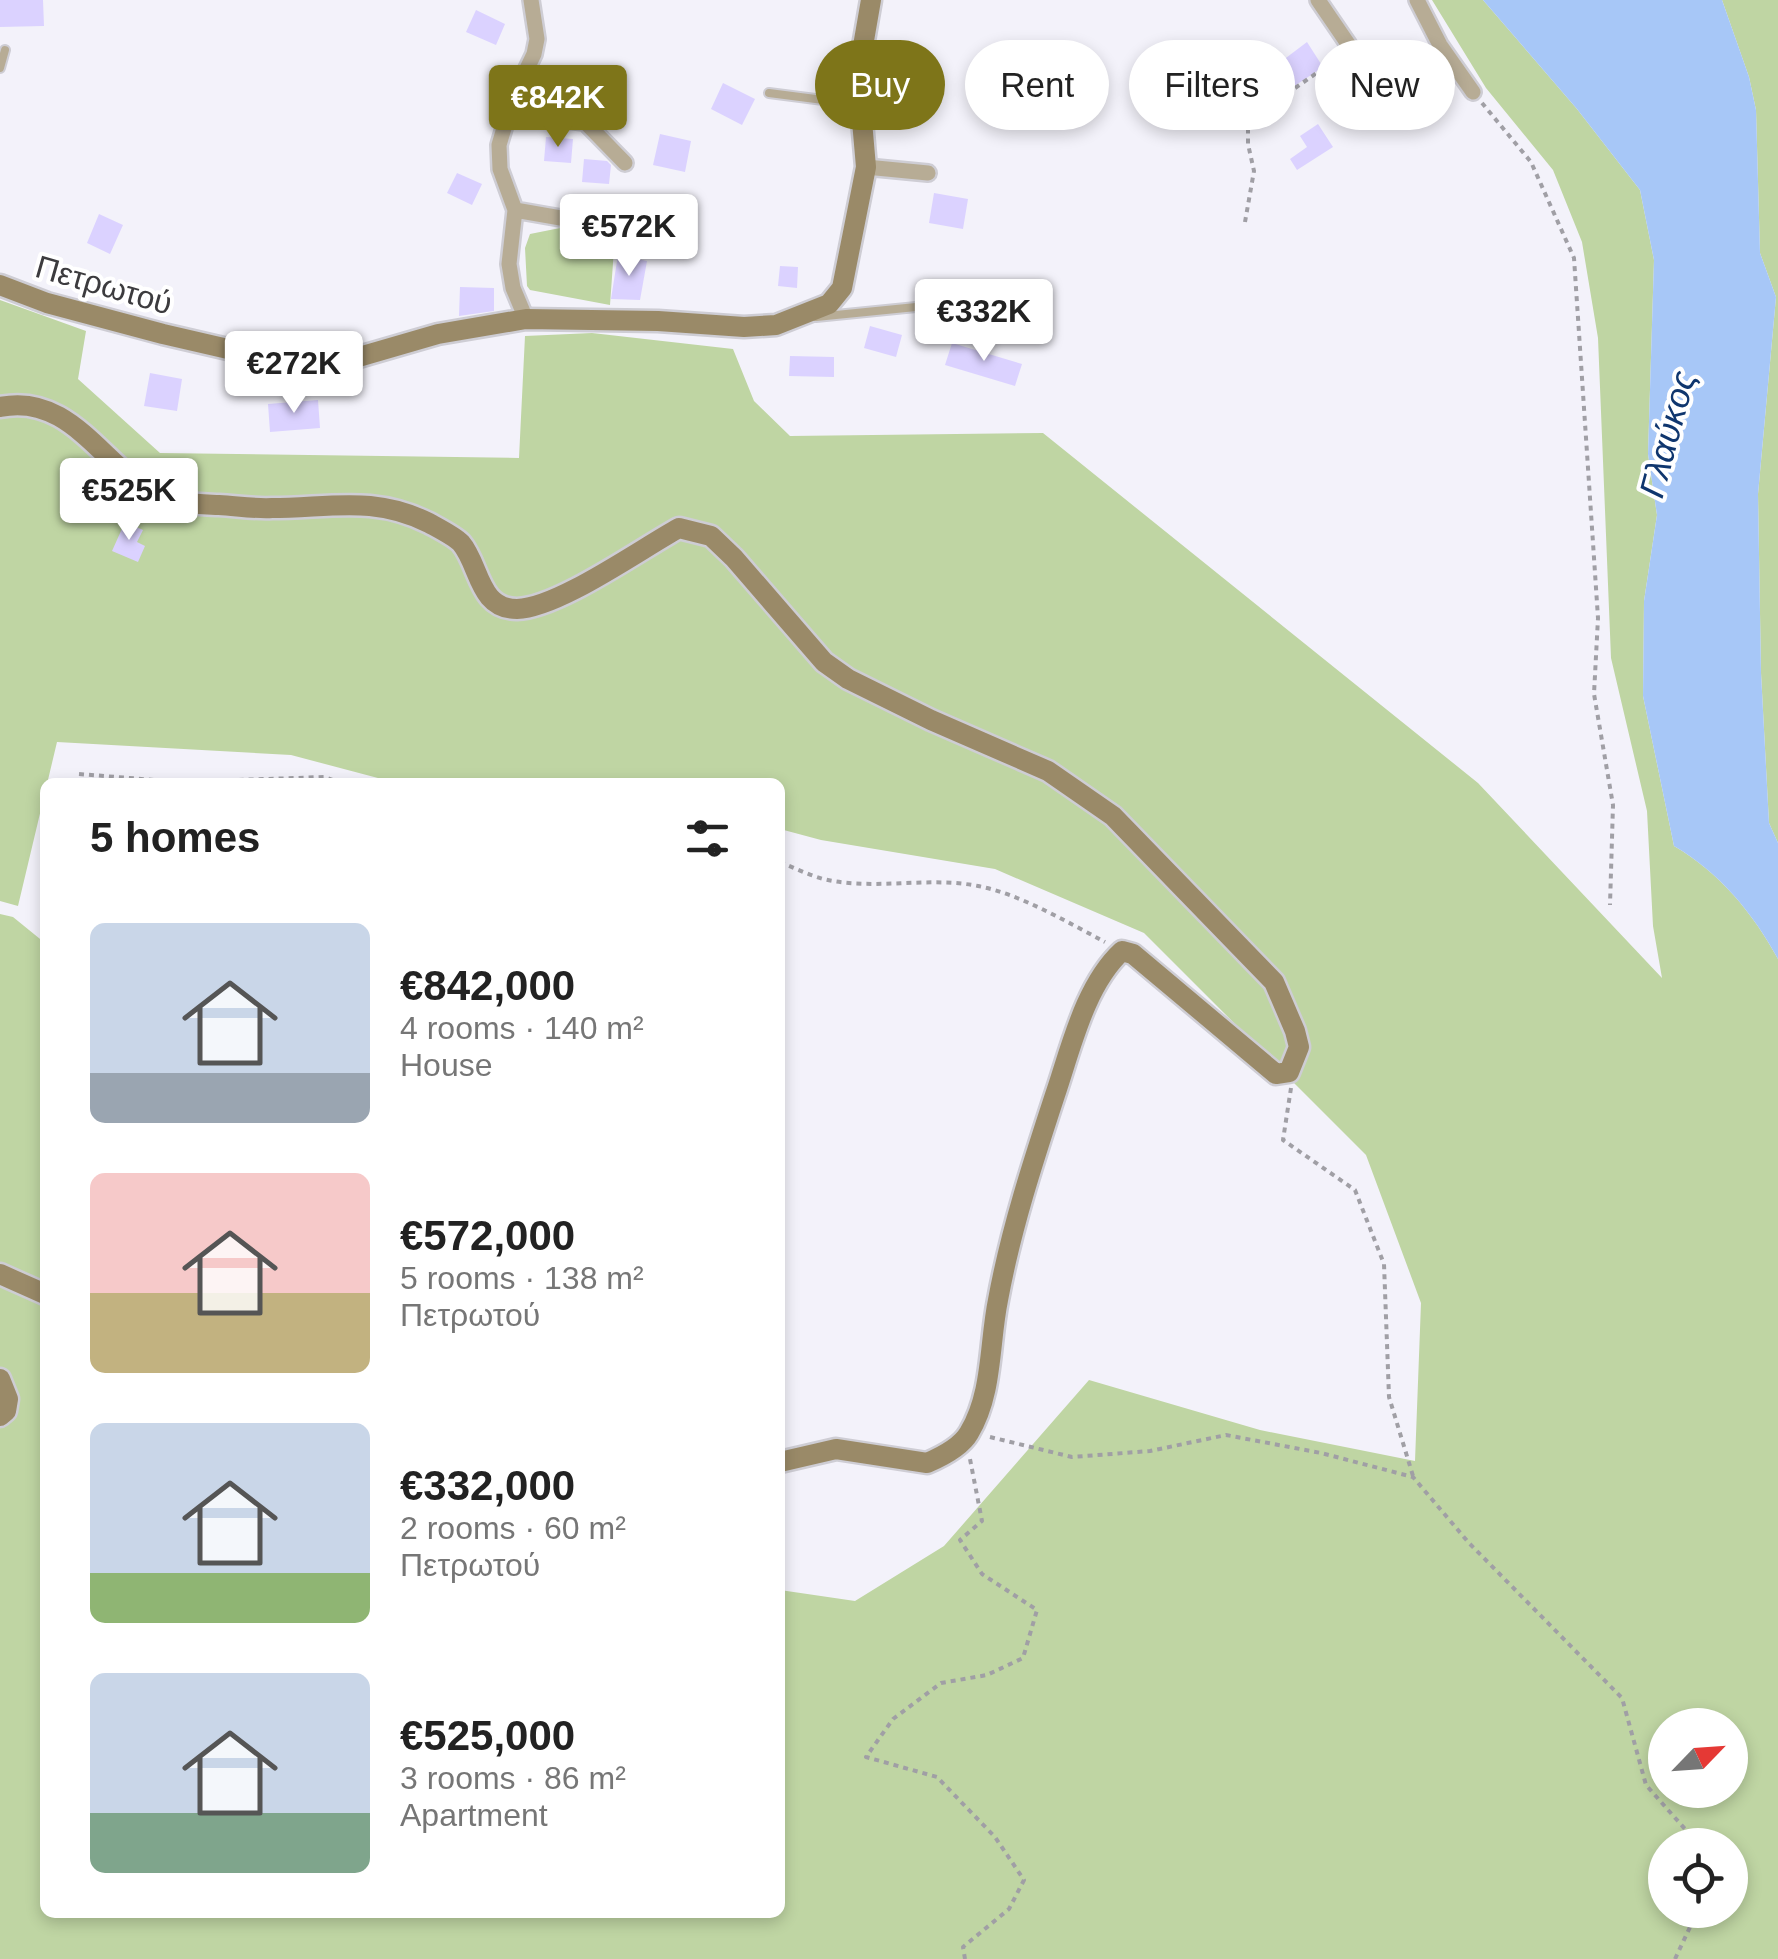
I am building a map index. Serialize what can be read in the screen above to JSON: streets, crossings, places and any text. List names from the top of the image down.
{
  "streets": {
    "street": ["Πετρωτού"]
  },
  "water": ["Γλαύκος"],
  "north": "top right",
  "page": {
    "chip": [
      "Buy",
      "Rent",
      "Filters",
      "New"
    ],
    "price": [
      "€842K",
      "€572K",
      "€332K",
      "€272K",
      "€525K"
    ],
    "heading": "5 homes",
    "list": [
      {
        "name": "€842,000",
        "note": "4 rooms · 140 m² · House"
      },
      {
        "name": "€572,000",
        "note": "5 rooms · 138 m² · Πετρωτού"
      },
      {
        "name": "€332,000",
        "note": "2 rooms · 60 m² · Πετρωτού"
      },
      {
        "name": "€525,000",
        "note": "3 rooms · 86 m² · Apartment"
      }
    ]
  }
}
